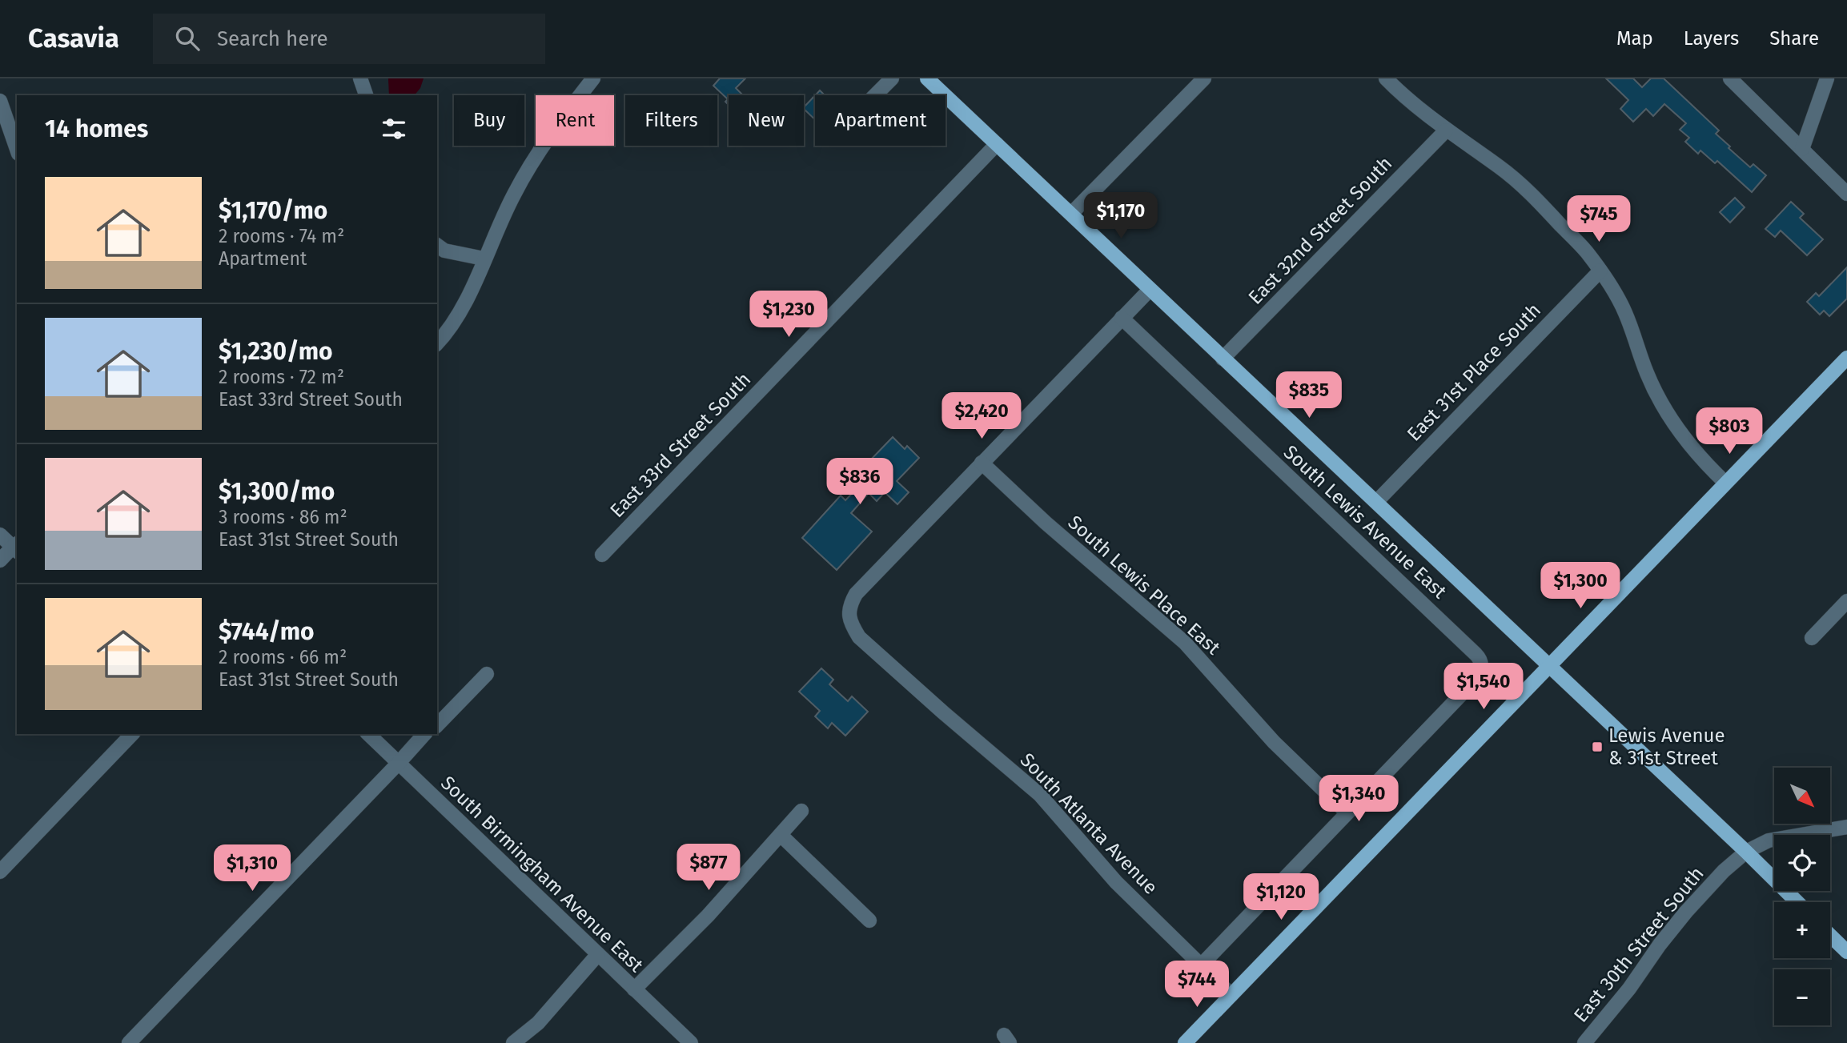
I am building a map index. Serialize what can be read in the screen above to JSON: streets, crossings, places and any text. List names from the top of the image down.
{
  "streets": {
    "main road": ["South Lewis Avenue East"],
    "street": [
      "East 32nd Street South",
      "East 31st Place South",
      "East 33rd Street South",
      "South Lewis Place East",
      "South Atlanta Avenue",
      "South Birmingham Avenue East",
      "East 30th Street South"
    ]
  },
  "crossings": [
    ["East 32nd Street South", "South Lewis Avenue East"],
    ["East 31st Place South", "South Lewis Avenue East"],
    ["East 33rd Street South", "South Lewis Avenue East"],
    ["South Lewis Avenue East", "South Lewis Place East"],
    ["South Lewis Avenue East", "East 30th Street South"],
    ["South Lewis Place East", "South Atlanta Avenue"]
  ],
  "places": {
    "transit": ["Lewis Avenue & 31st Street"]
  },
  "north": "bottom right",
  "page": {
    "header": "Casavia",
    "search": "Search here",
    "nav": ["Map", "Layers", "Share"],
    "chip": [
      "Buy",
      "Rent",
      "Filters",
      "New",
      "Apartment"
    ],
    "heading": "14 homes",
    "list": [
      {
        "name": "$1,170/mo",
        "note": "2 rooms · 74 m² · Apartment"
      },
      {
        "name": "$1,230/mo",
        "note": "2 rooms · 72 m² · East 33rd Street South"
      },
      {
        "name": "$1,300/mo",
        "note": "3 rooms · 86 m² · East 31st Street South"
      },
      {
        "name": "$744/mo",
        "note": "2 rooms · 66 m² · East 31st Street South"
      }
    ],
    "price": [
      "$1,170",
      "$745",
      "$1,230",
      "$835",
      "$2,420",
      "$803",
      "$836",
      "$1,300",
      "$1,540",
      "$1,340",
      "$877",
      "$1,310",
      "$1,120",
      "$744"
    ],
    "map_buttons": ["+", "−"]
  }
}
